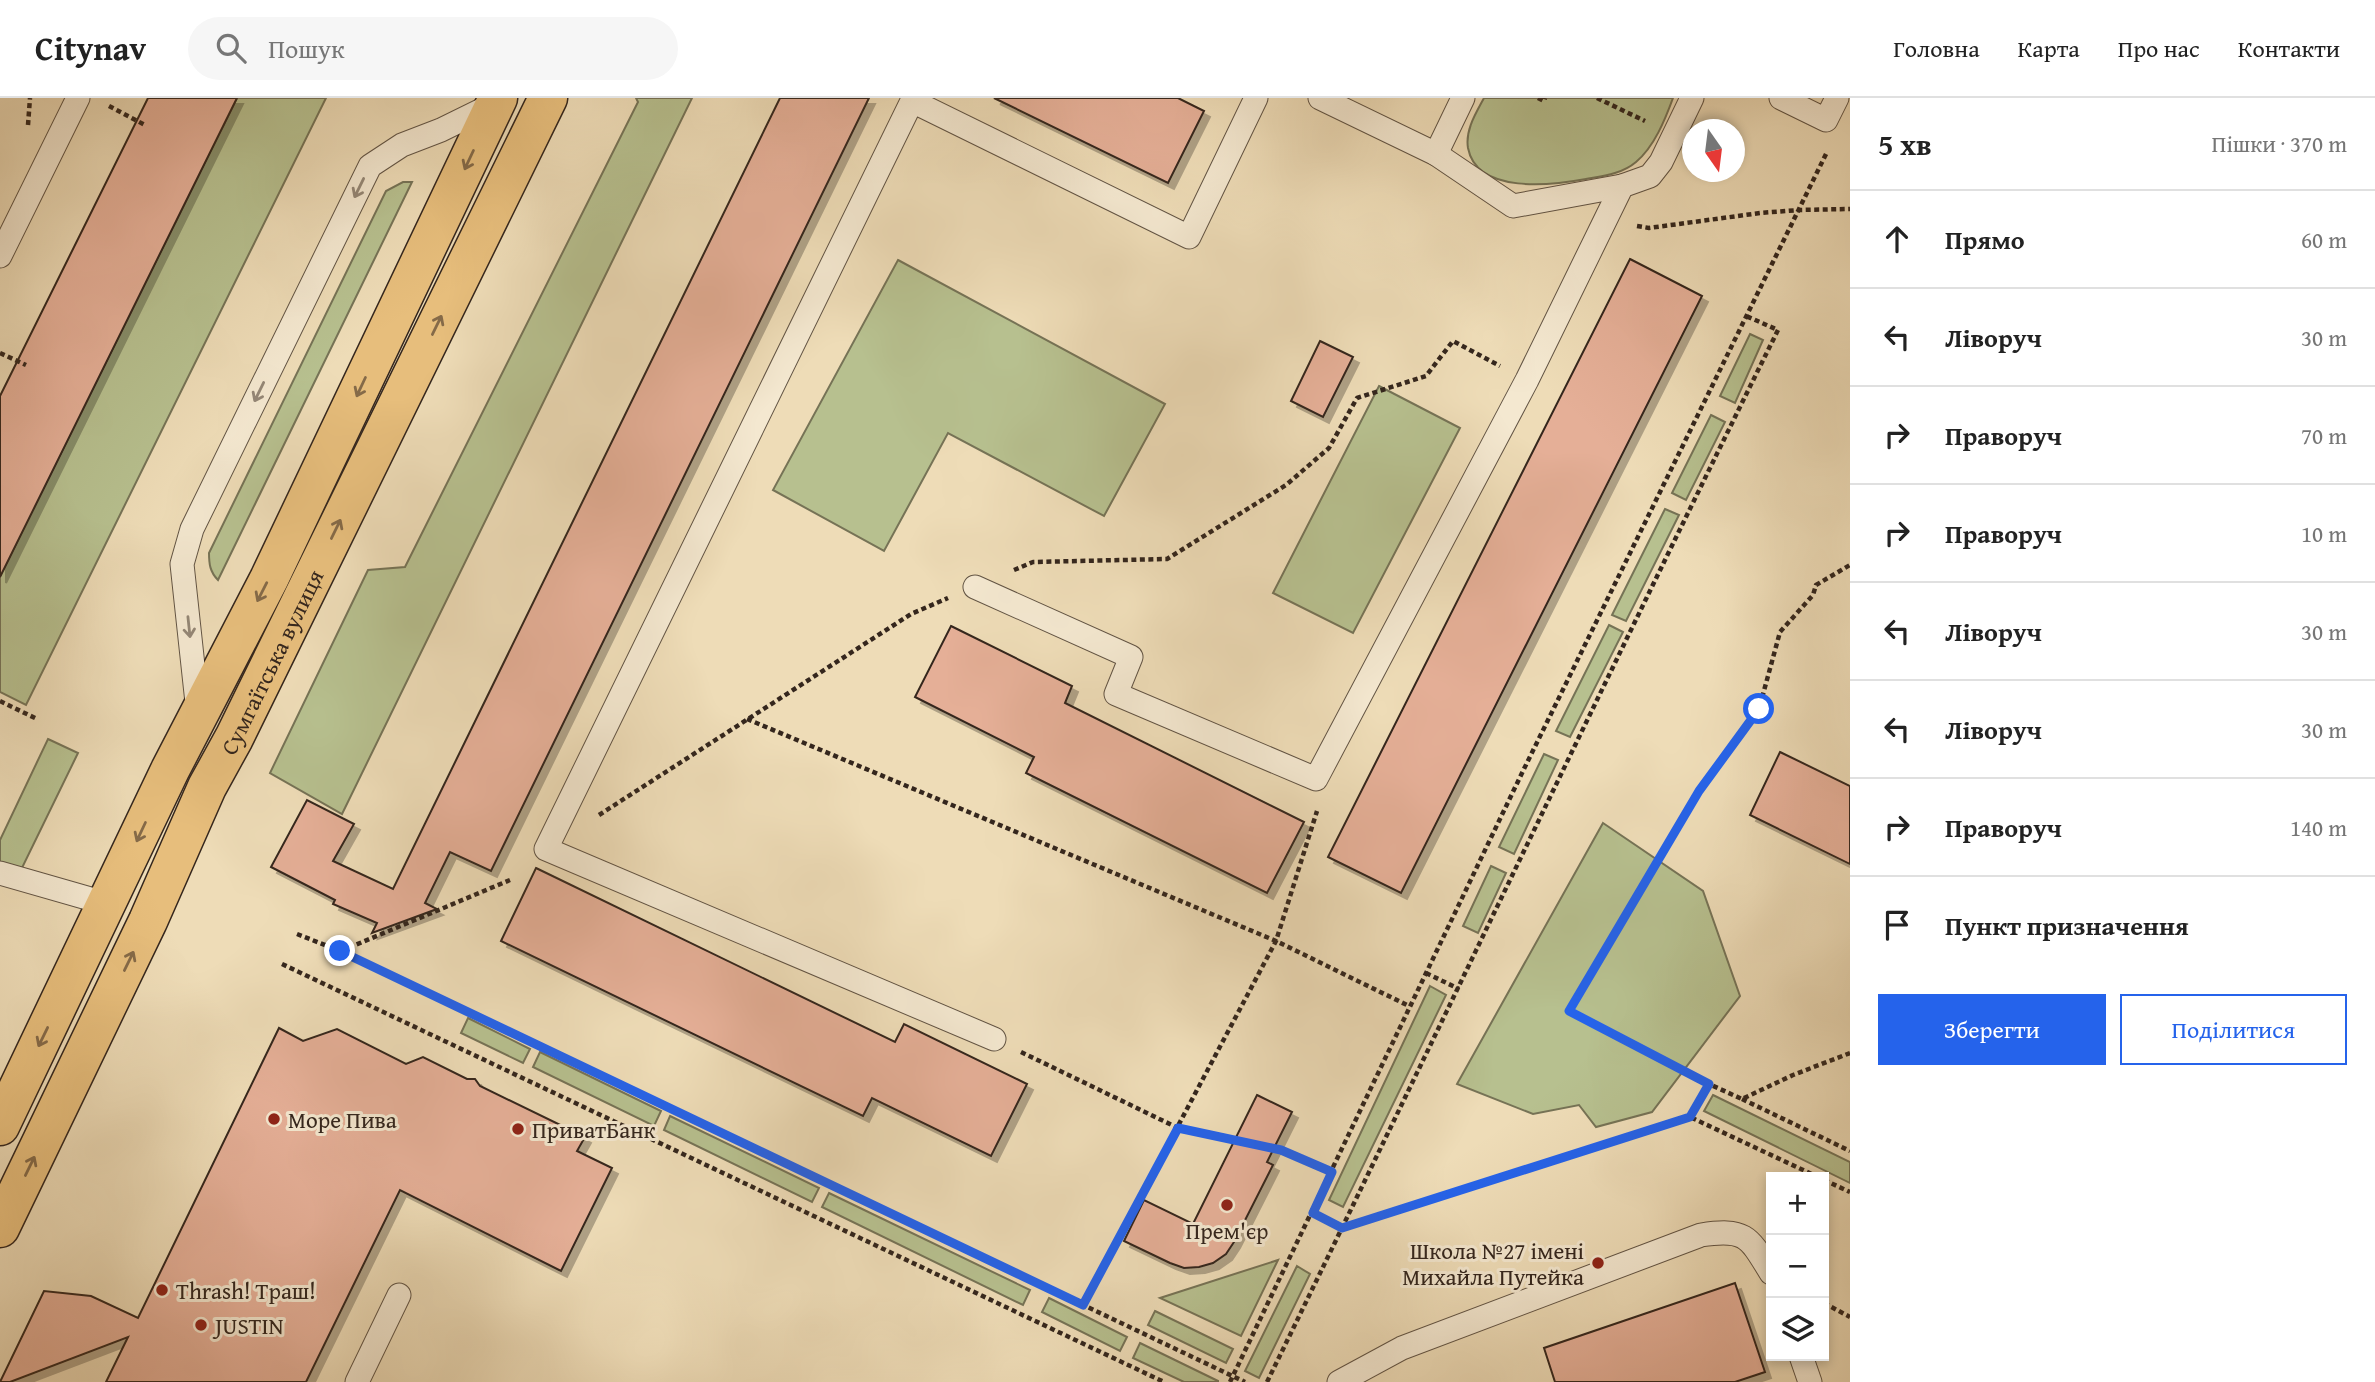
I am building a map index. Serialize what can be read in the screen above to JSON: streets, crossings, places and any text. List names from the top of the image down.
{
  "streets": {
    "main road": ["Сумгаїтська вулиця"]
  },
  "places": [
    "Море Пива",
    "ПриватБанк",
    "Прем'єр",
    "Школа №27 імені Михайла Путейка",
    "Thrash! Траш!",
    "JUSTIN"
  ],
  "north": "bottom",
  "page": {
    "header": "Citynav",
    "search": "Пошук",
    "nav": [
      "Головна",
      "Карта",
      "Про нас",
      "Контакти"
    ],
    "heading": ["5 хв", "Пішки · 370 m"],
    "list": [
      ["Прямо", "60 m"],
      ["Ліворуч", "30 m"],
      ["Праворуч", "70 m"],
      ["Праворуч", "10 m"],
      ["Ліворуч", "30 m"],
      ["Ліворуч", "30 m"],
      ["Праворуч", "140 m"],
      "Пункт призначення"
    ],
    "buttons": ["Зберегти", "Поділитися"],
    "map_buttons": ["+", "−"]
  }
}
